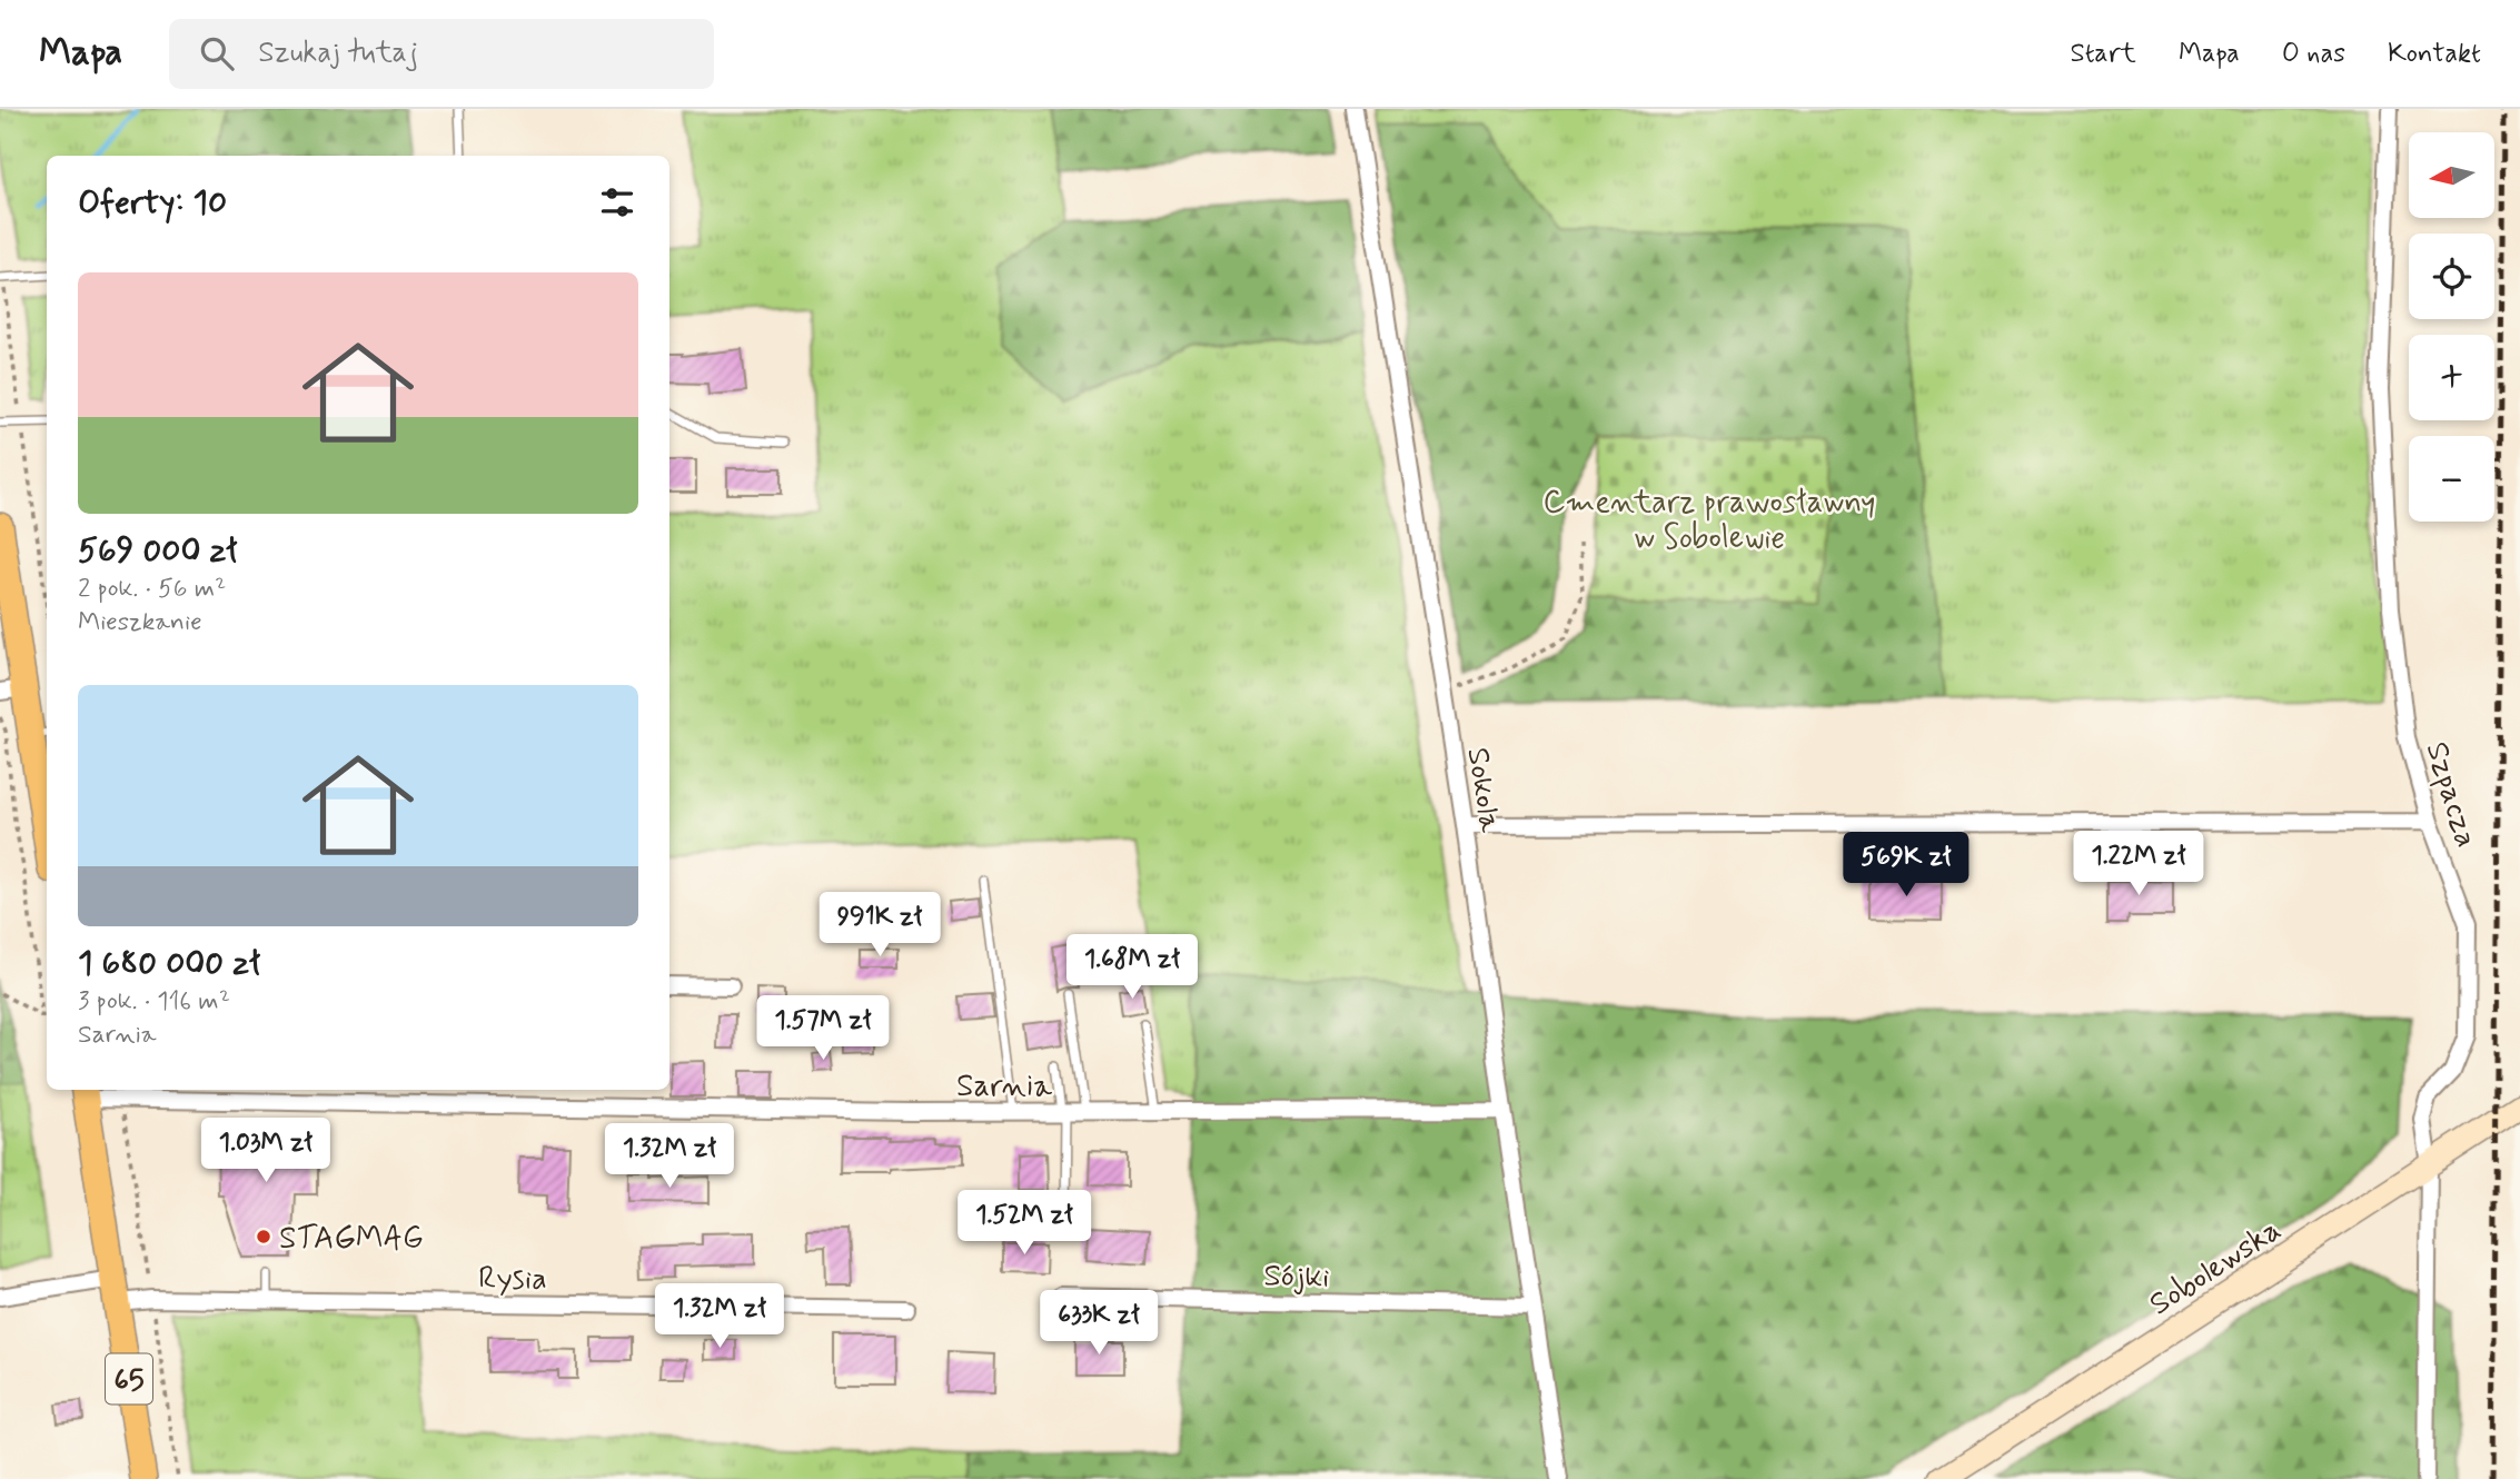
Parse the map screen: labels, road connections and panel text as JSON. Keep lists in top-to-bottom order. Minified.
{"streets":{"main road":["65"],"street":["Sokola","Szpacza","Sarnia","Sobolewska","Sójki","Rysia"]},"crossings":[["Sokola","Sarnia"],["Sokola","Sójki"],["Szpacza","Sobolewska"],["Sarnia","65"],["Rysia","65"]],"parks":["Cmentarz prawosławny w Sobolewie"],"places":["STAGMAG"],"north":"left","page":{"header":"Mapa","search":"Szukaj tutaj","nav":["Start","Mapa","O nas","Kontakt"],"map_buttons":["+","−"],"heading":"Oferty: 10","list":[{"name":"569 000 zł","note":"2 pok. · 56 m² · Mieszkanie"},{"name":"1 680 000 zł","note":"3 pok. · 116 m² · Sarnia"}],"price":["1.22M zł","569K zł","991K zł","1.68M zł","1.57M zł","1.03M zł","1.32M zł","1.52M zł","1.32M zł","633K zł"]}}
